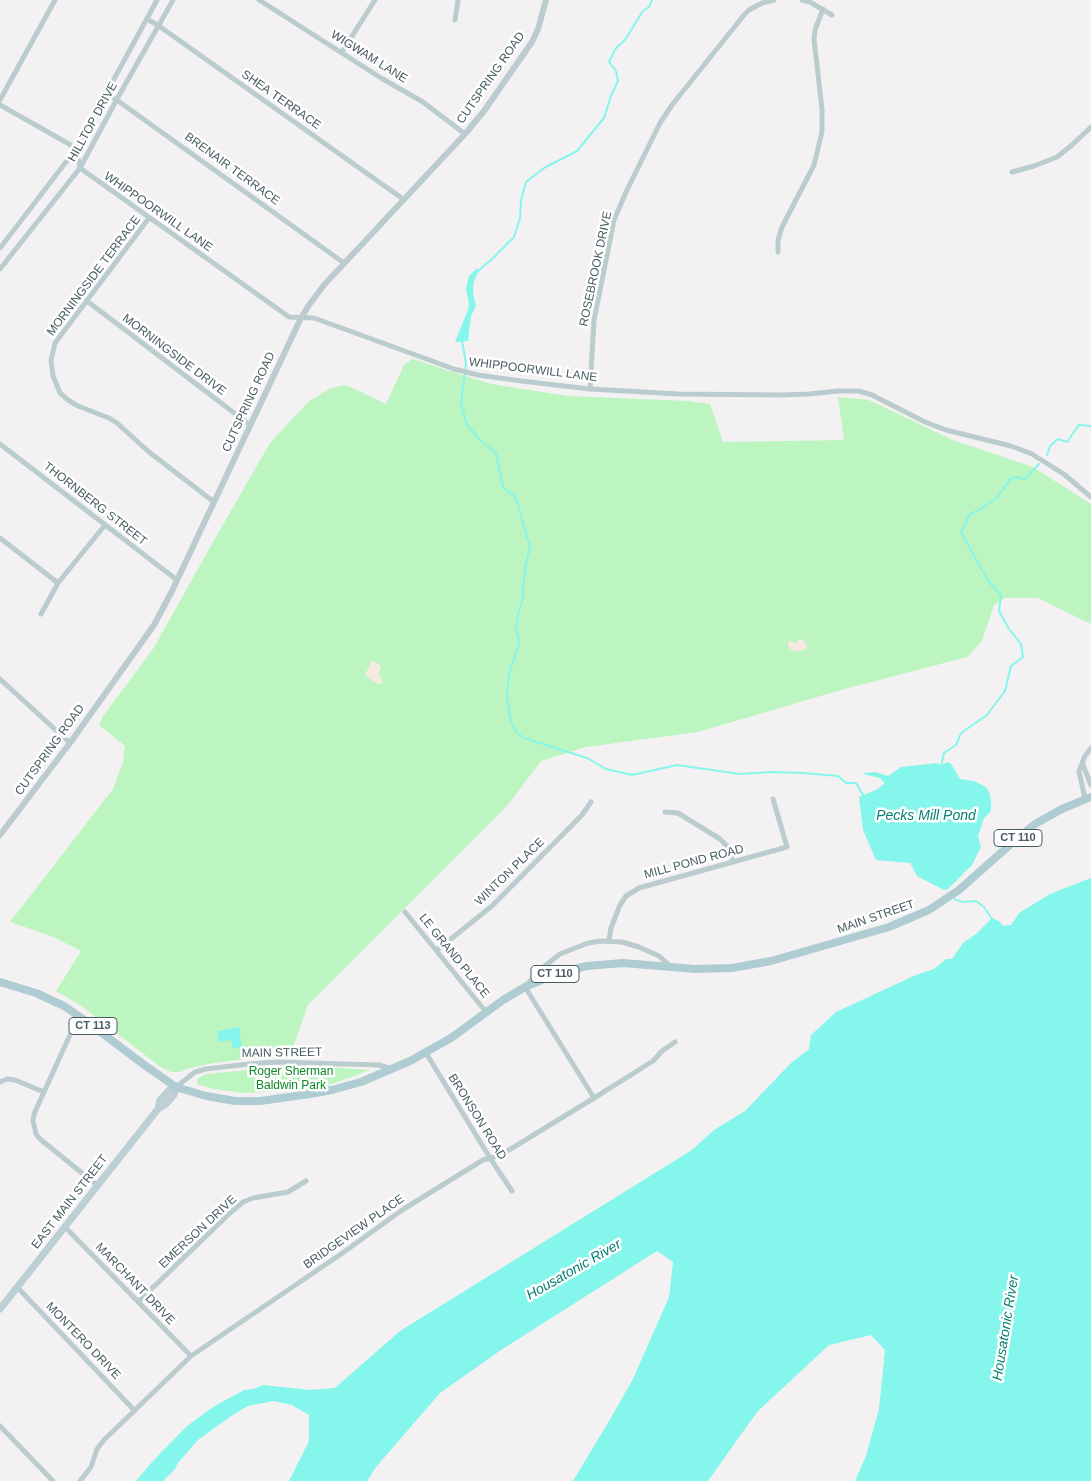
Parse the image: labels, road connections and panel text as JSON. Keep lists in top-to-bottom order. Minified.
{"streets":{"main road":["CT 110","MAIN STREET","CT 113","EAST MAIN STREET"],"street":["WIGWAM LANE","CUTSPRING ROAD","SHEA TERRACE","HILLTOP DRIVE","BRENAIR TERRACE","WHIPPOORWILL LANE","ROSEBROOK DRIVE","MORNINGSIDE TERRACE","MORNINGSIDE DRIVE","THORNBERG STREET","MILL POND ROAD","WINTON PLACE","LE GRAND PLACE","BRONSON ROAD","EMERSON DRIVE","BRIDGEVIEW PLACE","MARCHANT DRIVE","MONTERO DRIVE"]},"crossings":[["WIGWAM LANE","CUTSPRING ROAD"],["CUTSPRING ROAD","SHEA TERRACE"],["CUTSPRING ROAD","BRENAIR TERRACE"],["CUTSPRING ROAD","WHIPPOORWILL LANE"],["CUTSPRING ROAD","MORNINGSIDE TERRACE"],["CUTSPRING ROAD","MORNINGSIDE DRIVE"],["CUTSPRING ROAD","THORNBERG STREET"],["SHEA TERRACE","HILLTOP DRIVE"],["HILLTOP DRIVE","BRENAIR TERRACE"],["HILLTOP DRIVE","WHIPPOORWILL LANE"],["WHIPPOORWILL LANE","ROSEBROOK DRIVE"],["WHIPPOORWILL LANE","MORNINGSIDE TERRACE"],["MORNINGSIDE TERRACE","MORNINGSIDE DRIVE"],["MILL POND ROAD","MAIN STREET"],["WINTON PLACE","LE GRAND PLACE"],["MAIN STREET","LE GRAND PLACE"],["MAIN STREET","BRONSON ROAD"],["MAIN STREET","EAST MAIN STREET"],["BRONSON ROAD","BRIDGEVIEW PLACE"],["EAST MAIN STREET","MARCHANT DRIVE"],["EAST MAIN STREET","MONTERO DRIVE"],["EMERSON DRIVE","MARCHANT DRIVE"],["BRIDGEVIEW PLACE","MARCHANT DRIVE"],["BRIDGEVIEW PLACE","MONTERO DRIVE"]],"water":["Pecks Mill Pond","Housatonic River"],"parks":["Roger Sherman Baldwin Park"]}
